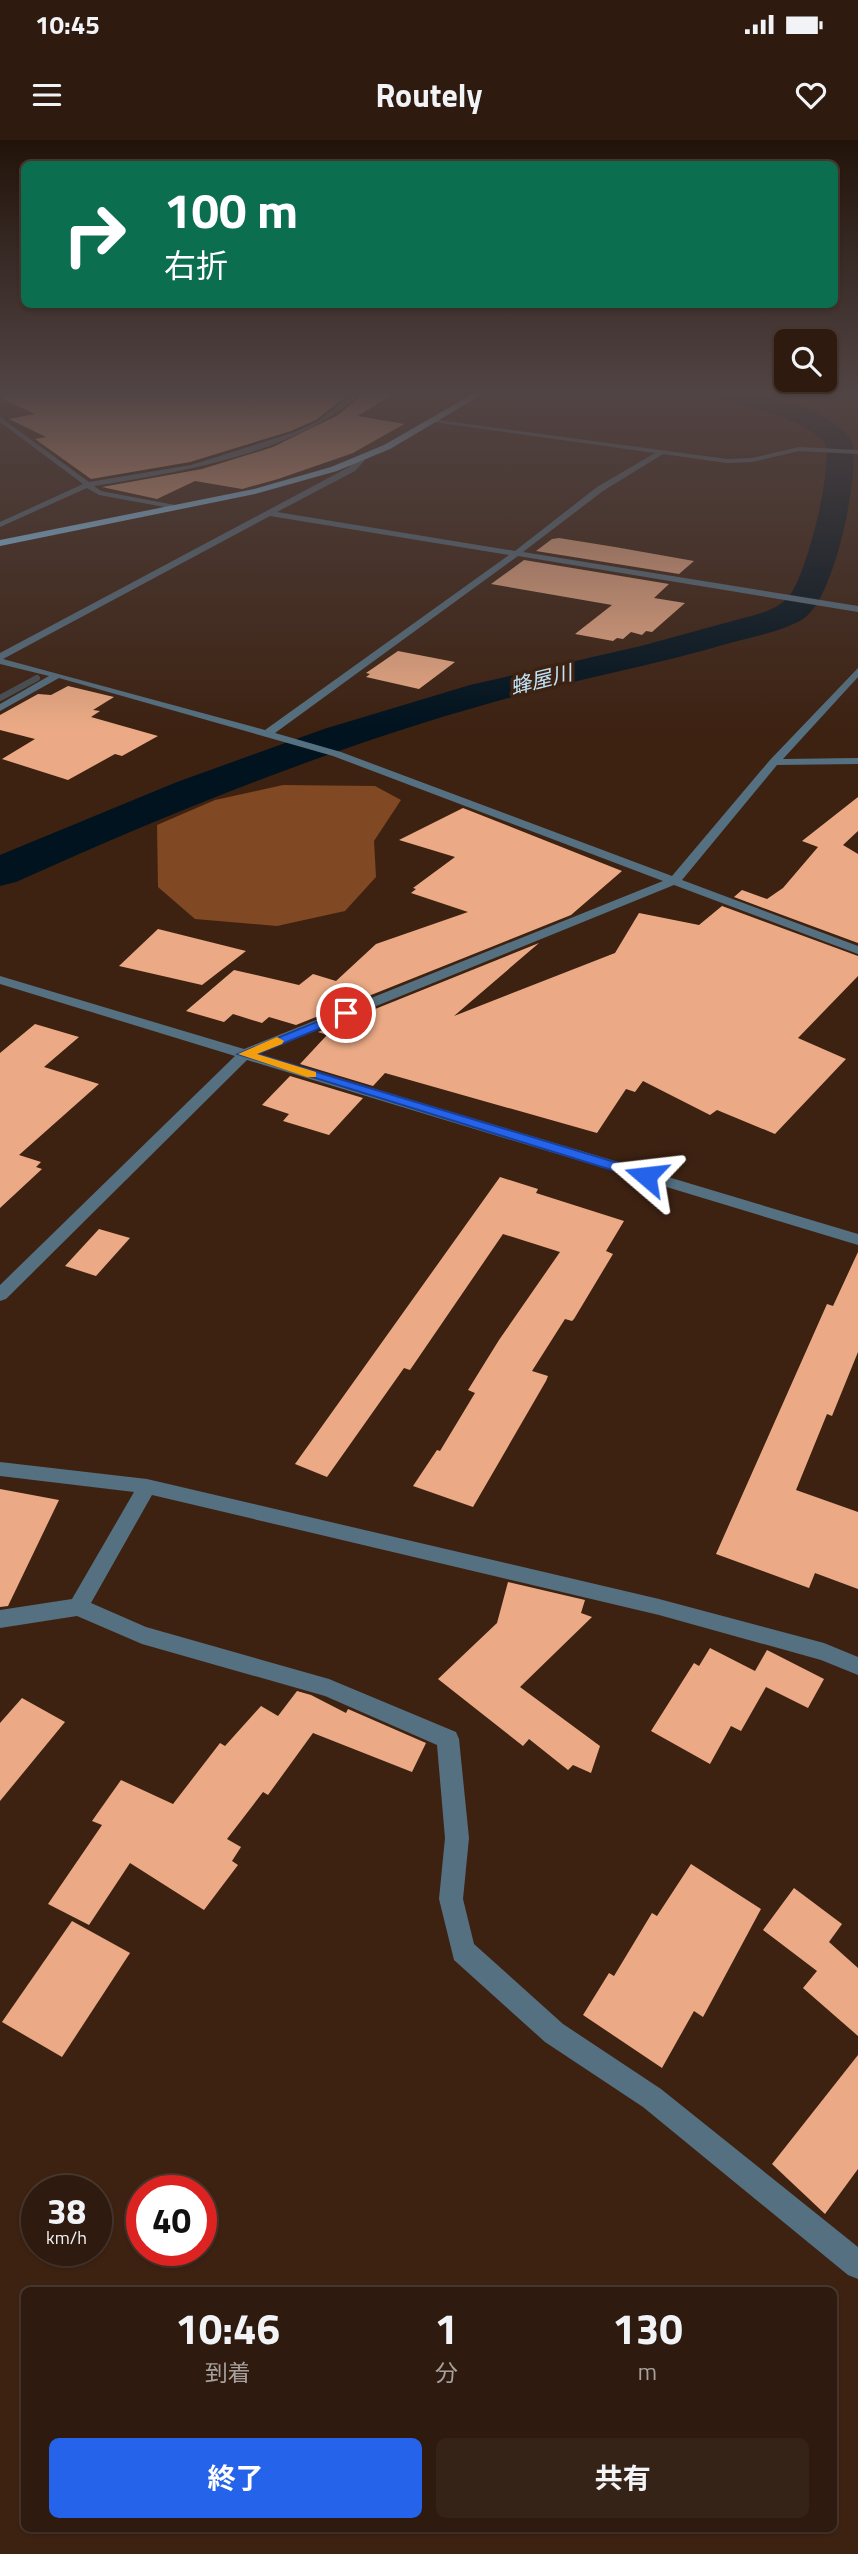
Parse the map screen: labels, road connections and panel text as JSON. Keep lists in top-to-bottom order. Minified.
{"water":["蜂屋川"],"page":{"status":"10:45","header":"Routely","turn":["100 m","右折"],"speed":"38 km/h","limit":"40","eta":["10:46","到着","1","分","130","m"],"buttons":["終了","共有"]}}
